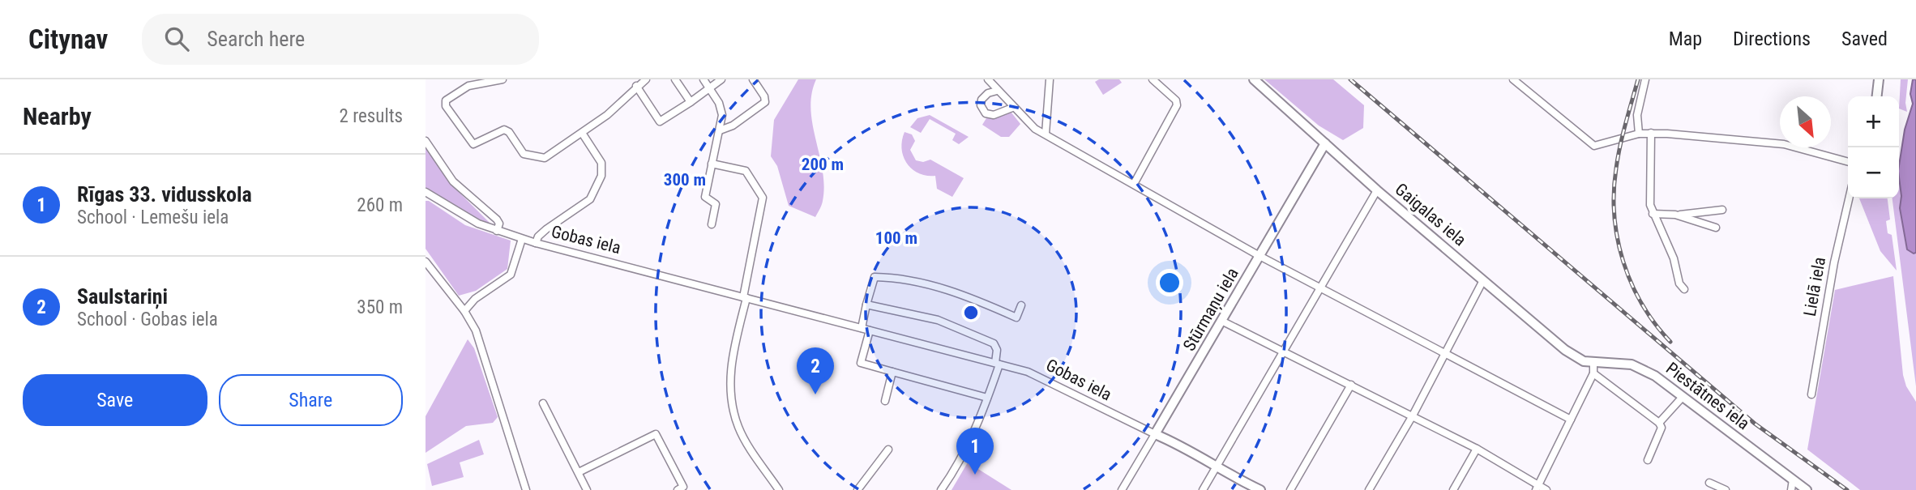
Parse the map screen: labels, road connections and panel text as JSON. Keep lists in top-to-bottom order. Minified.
{"streets":{"street":["Gaigalas iela","Gobas iela","Lielā iela","Stūrmaņu iela","Piestātnes iela"]},"crossings":[["Gaigalas iela","Stūrmaņu iela"],["Gaigalas iela","Piestātnes iela"],["Gobas iela","Stūrmaņu iela"]],"north":"bottom right","page":{"header":"Citynav","search":"Search here","nav":["Map","Directions","Saved"],"heading":["Nearby","2 results"],"map_buttons":["+","−"],"list":[{"mark":"1","name":"Rīgas 33. vidusskola","note":"School · Lemešu iela","value":"260 m"},{"mark":"2","name":"Saulstariņi","note":"School · Gobas iela","value":"350 m"}],"pins":["2","1"],"buttons":["Save","Share"]},"rings":["200 m","300 m","100 m"]}
